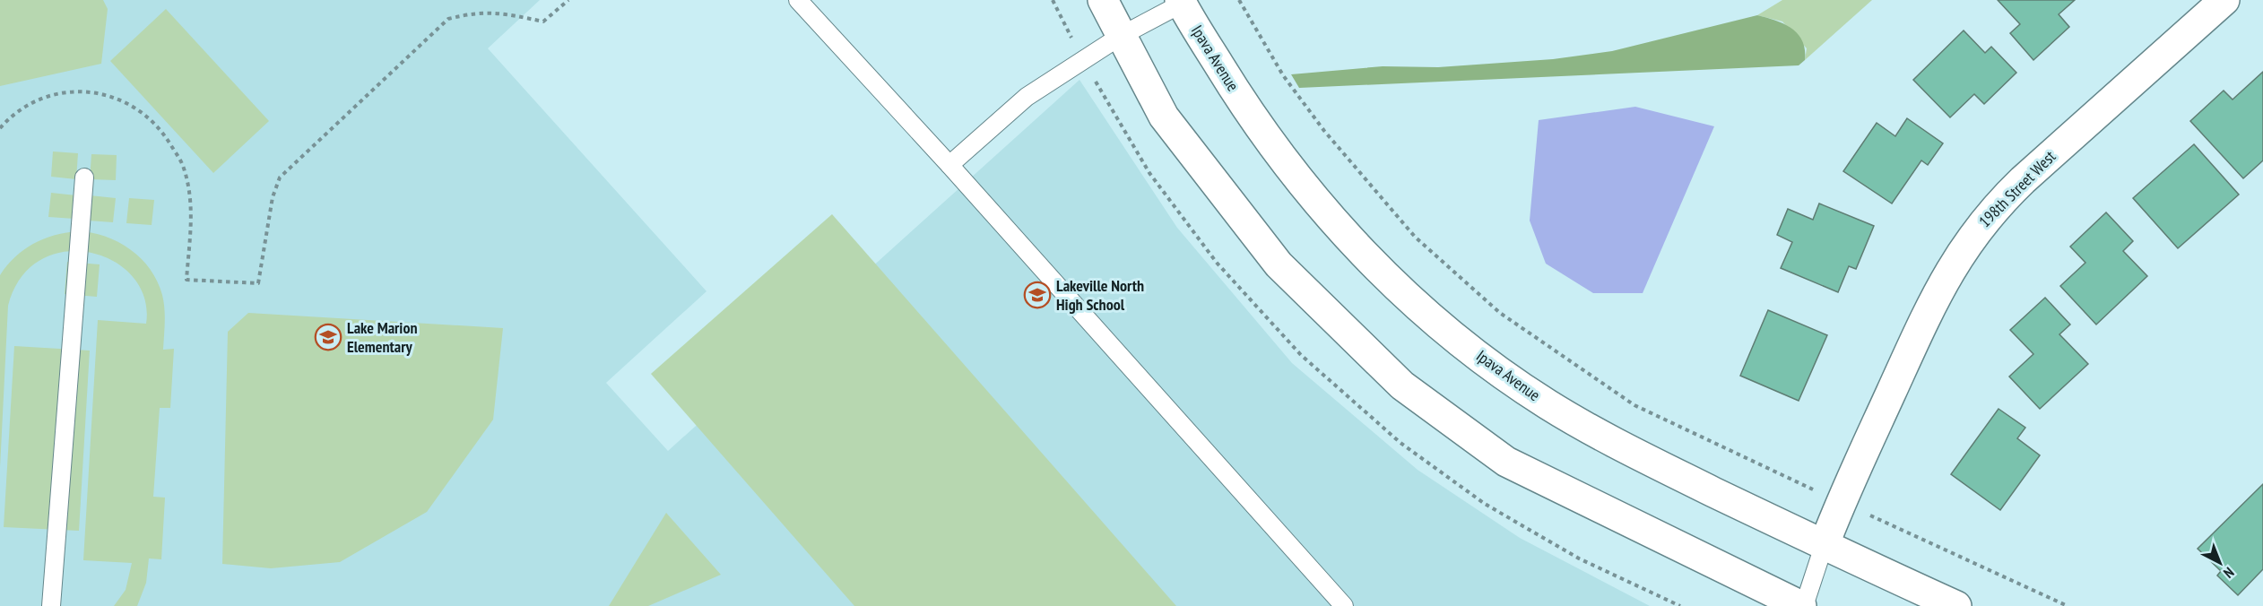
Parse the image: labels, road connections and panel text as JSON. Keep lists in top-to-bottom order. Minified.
{"streets":{"street":["Ipava Avenue","198th Street West"]},"crossings":[["Ipava Avenue","198th Street West"]],"places":{"school or university":["Lakeville North High School","Lake Marion Elementary"]},"north":"bottom right"}
